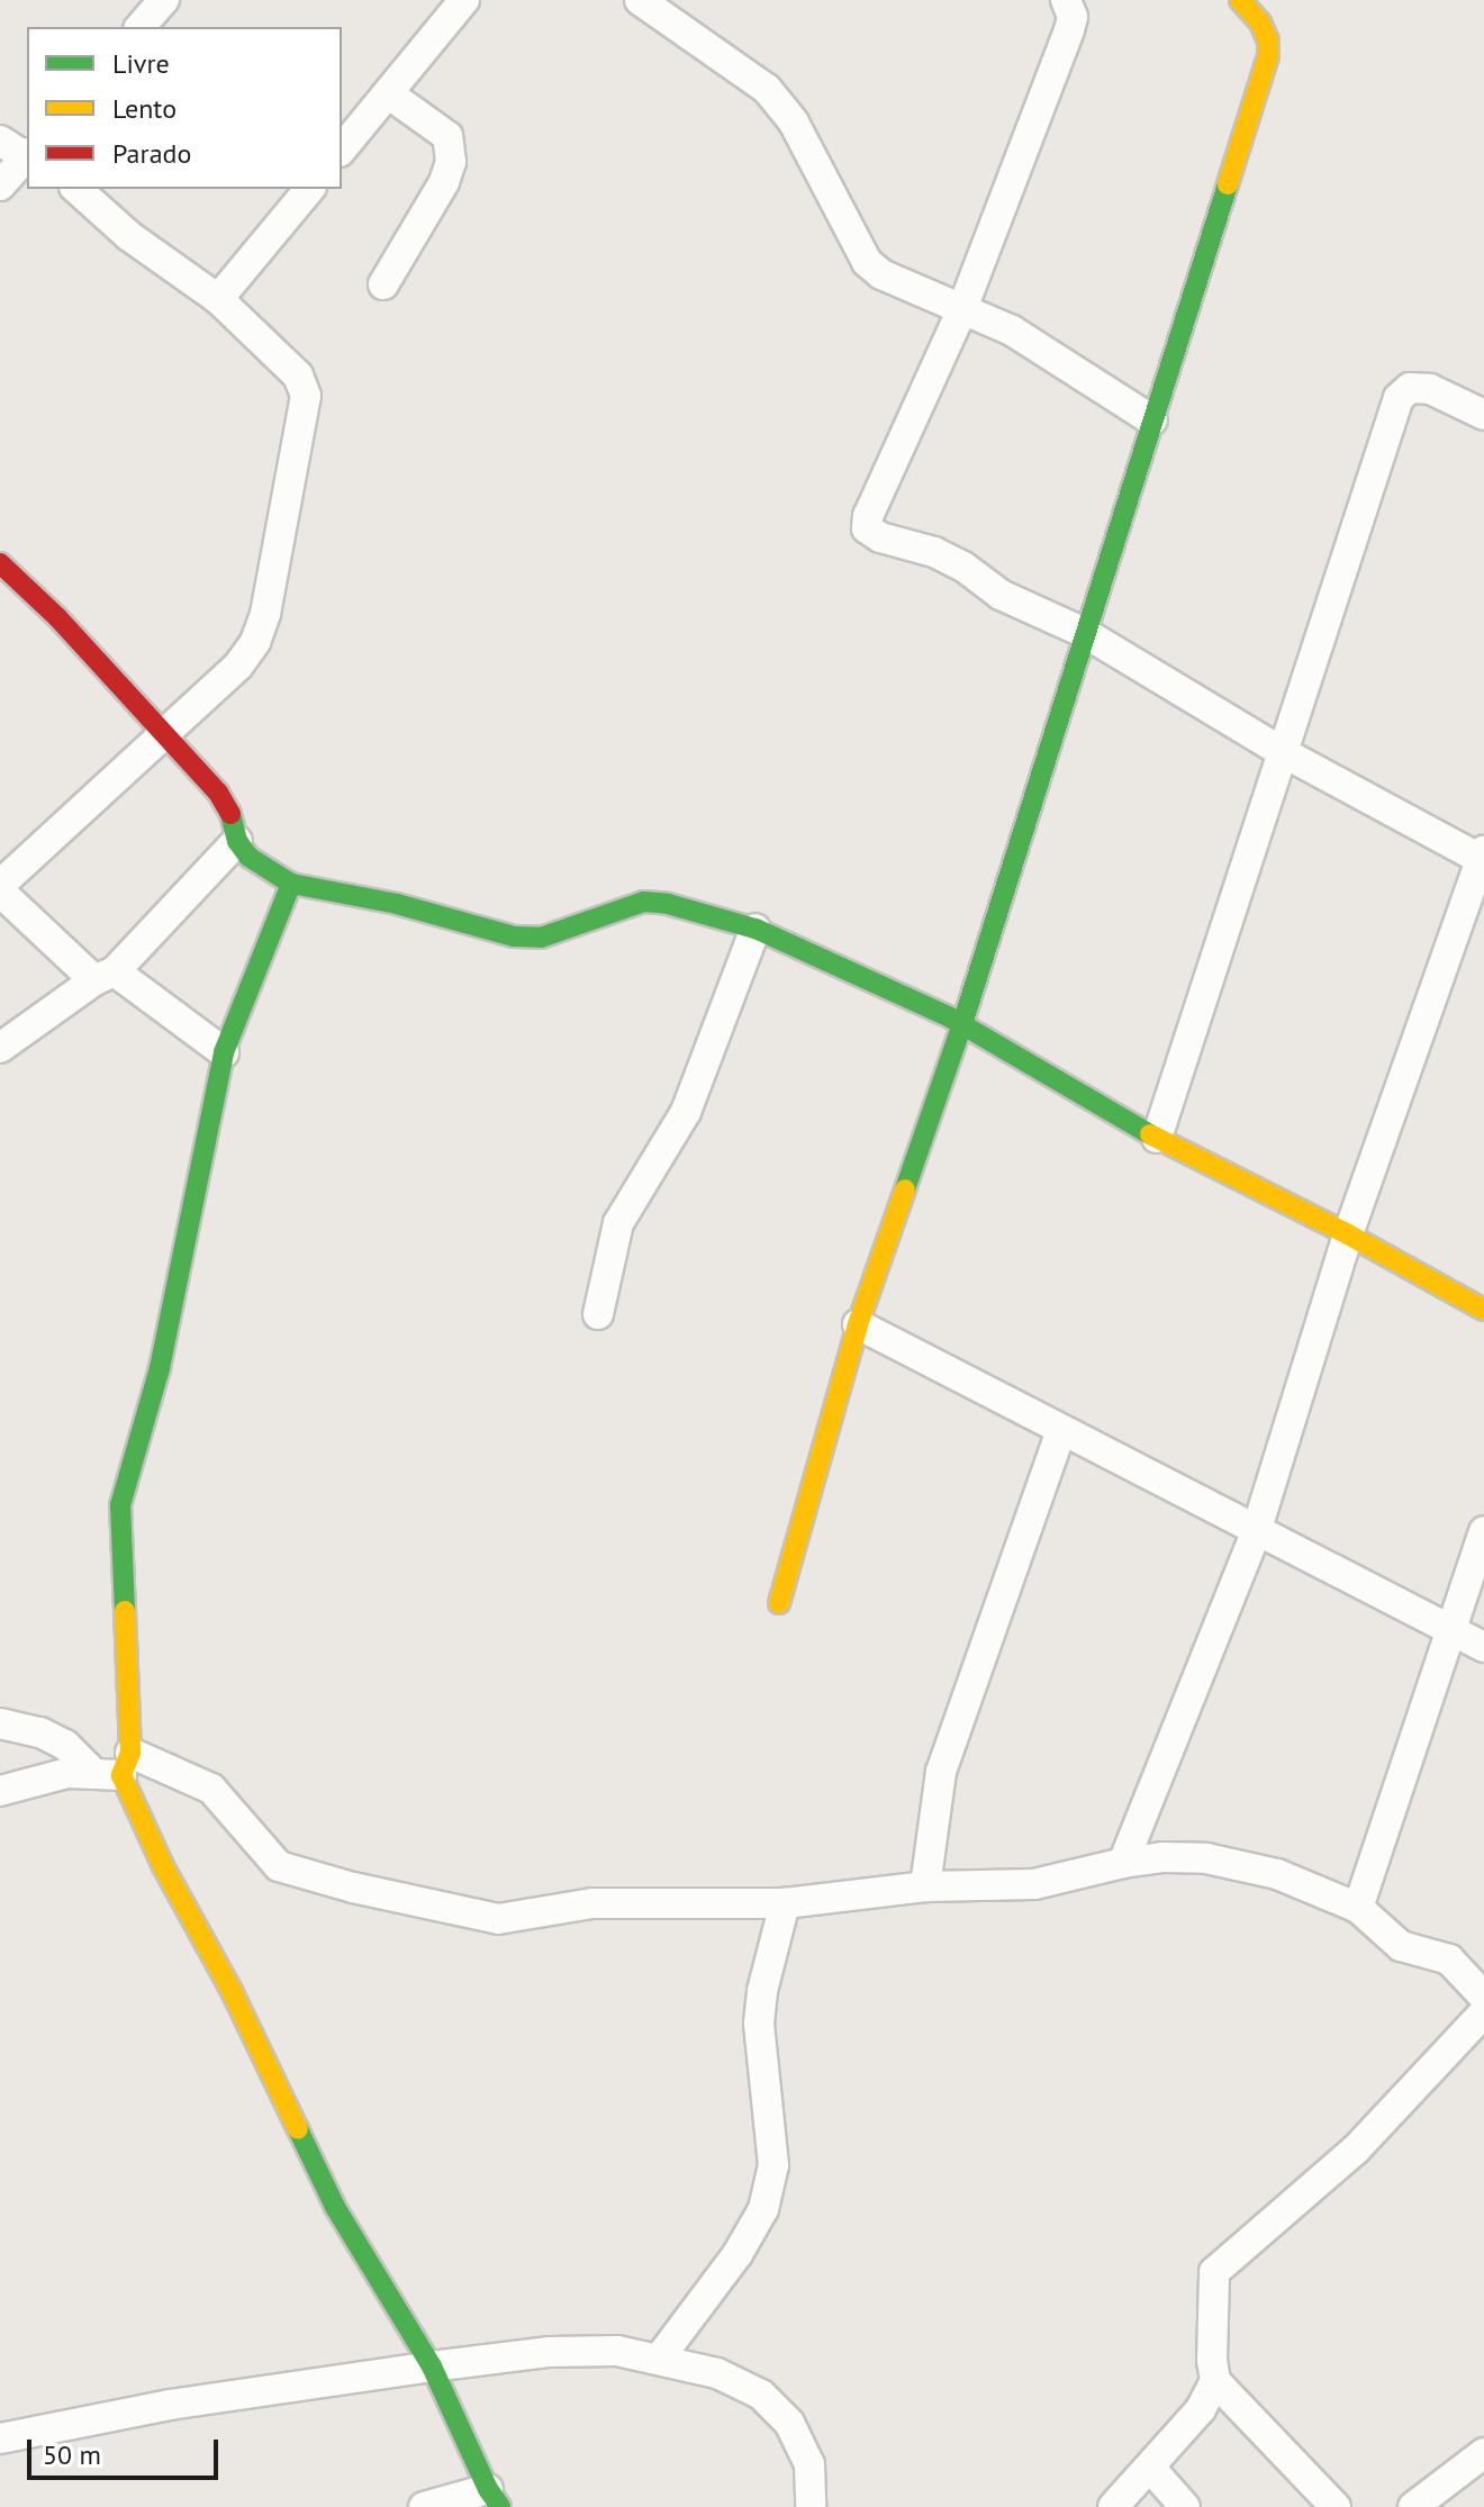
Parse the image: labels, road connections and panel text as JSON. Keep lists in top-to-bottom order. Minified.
{"legend":["Livre","Lento","Parado"],"scale_bar":"50 m"}
